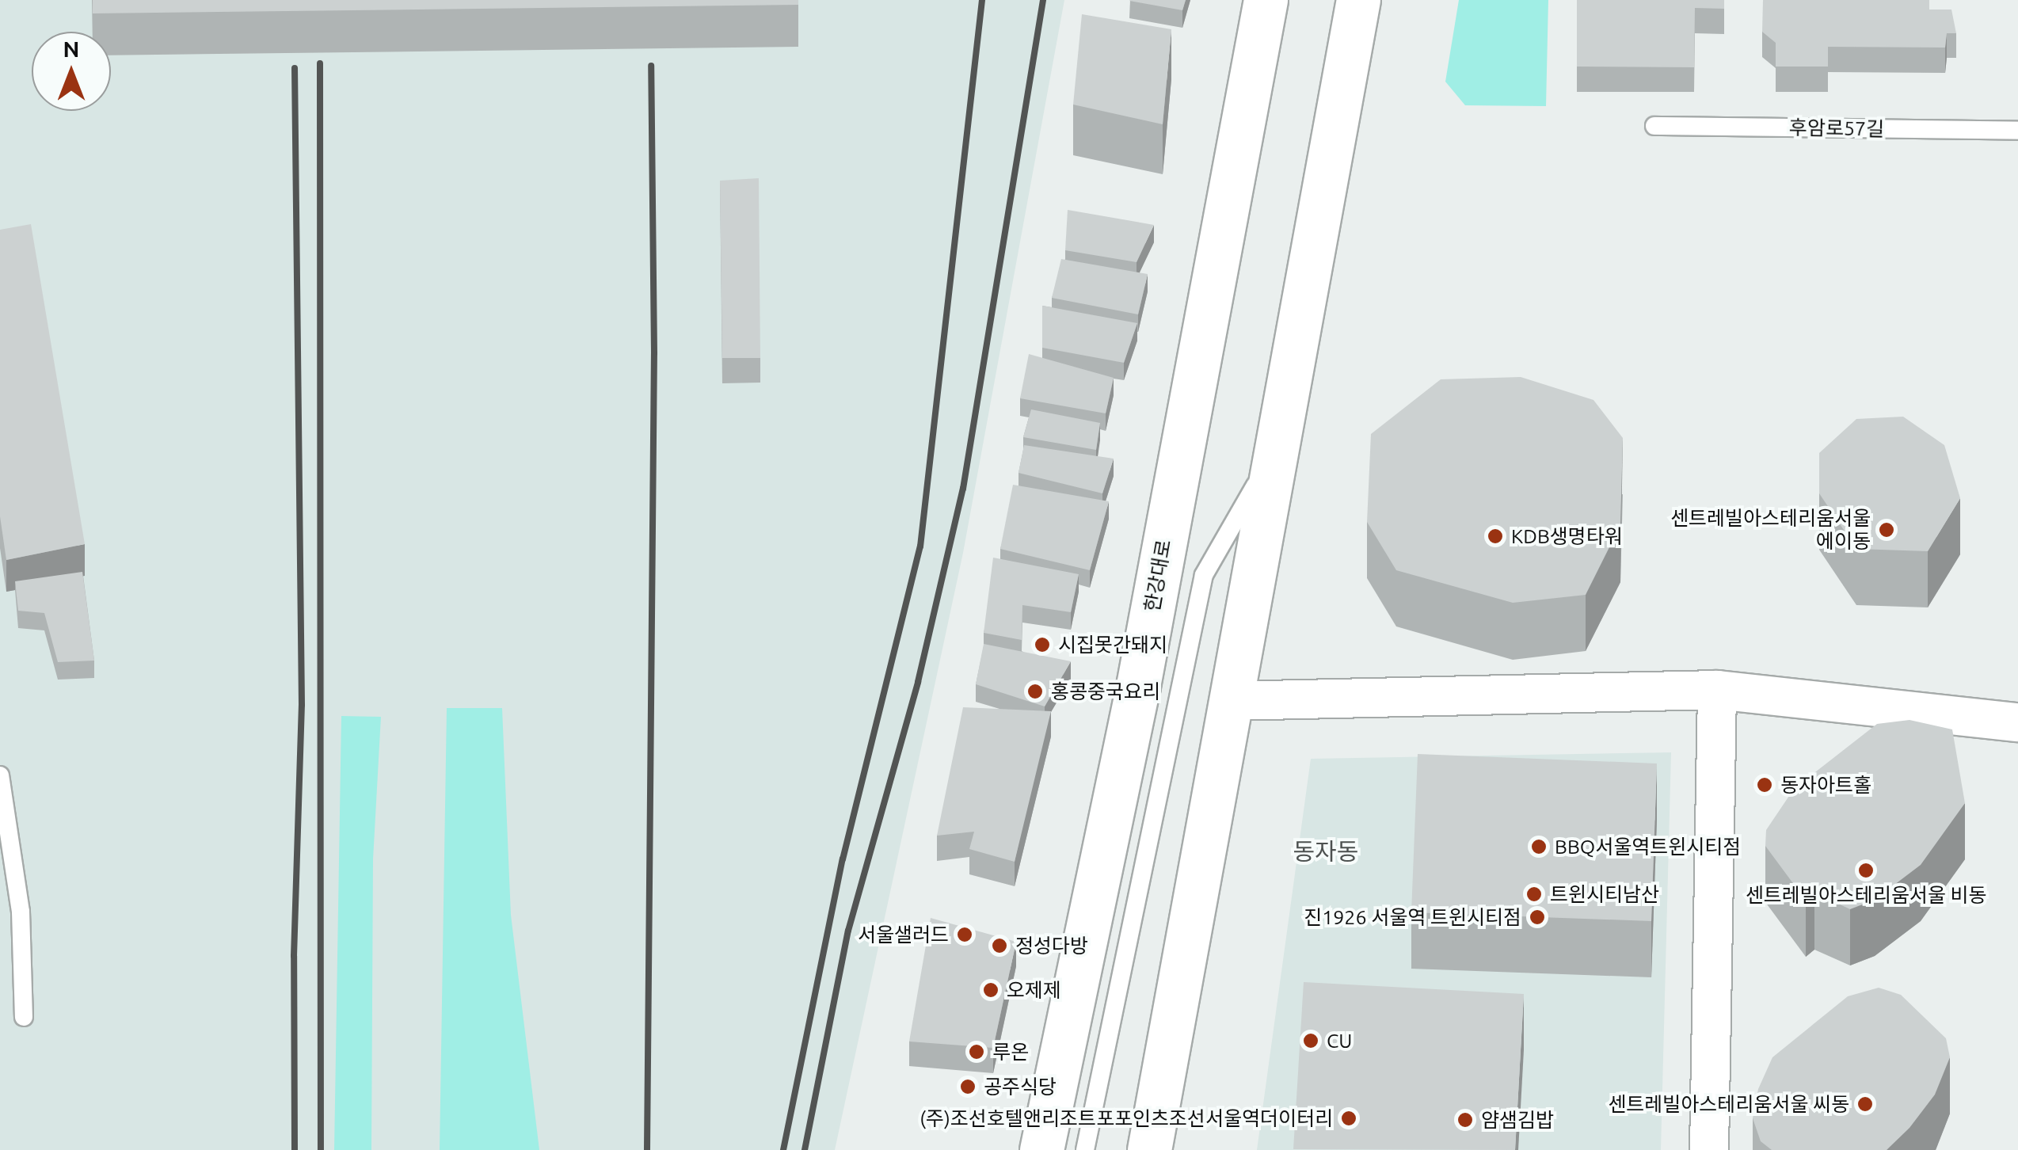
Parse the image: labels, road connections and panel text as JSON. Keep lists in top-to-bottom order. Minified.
{"streets":{"main road":["한강대로"],"lane":["후암로57길"]},"districts":["동자동"],"places":["센트레빌아스테리움서울 에이동","KDB생명타워","시집못간돼지","홍콩중국요리","동자아트홀","BBQ서울역트윈시티점","센트레빌아스테리움서울 비동","트윈시티남산","진1926 서울역 트윈시티점","서울샐러드","정성다방","오제제","CU","루온","공주식당","센트레빌아스테리움서울 씨동","(주)조선호텔앤리조트포포인츠조선서울역더이터리","얌샘김밥"],"north":"top"}
